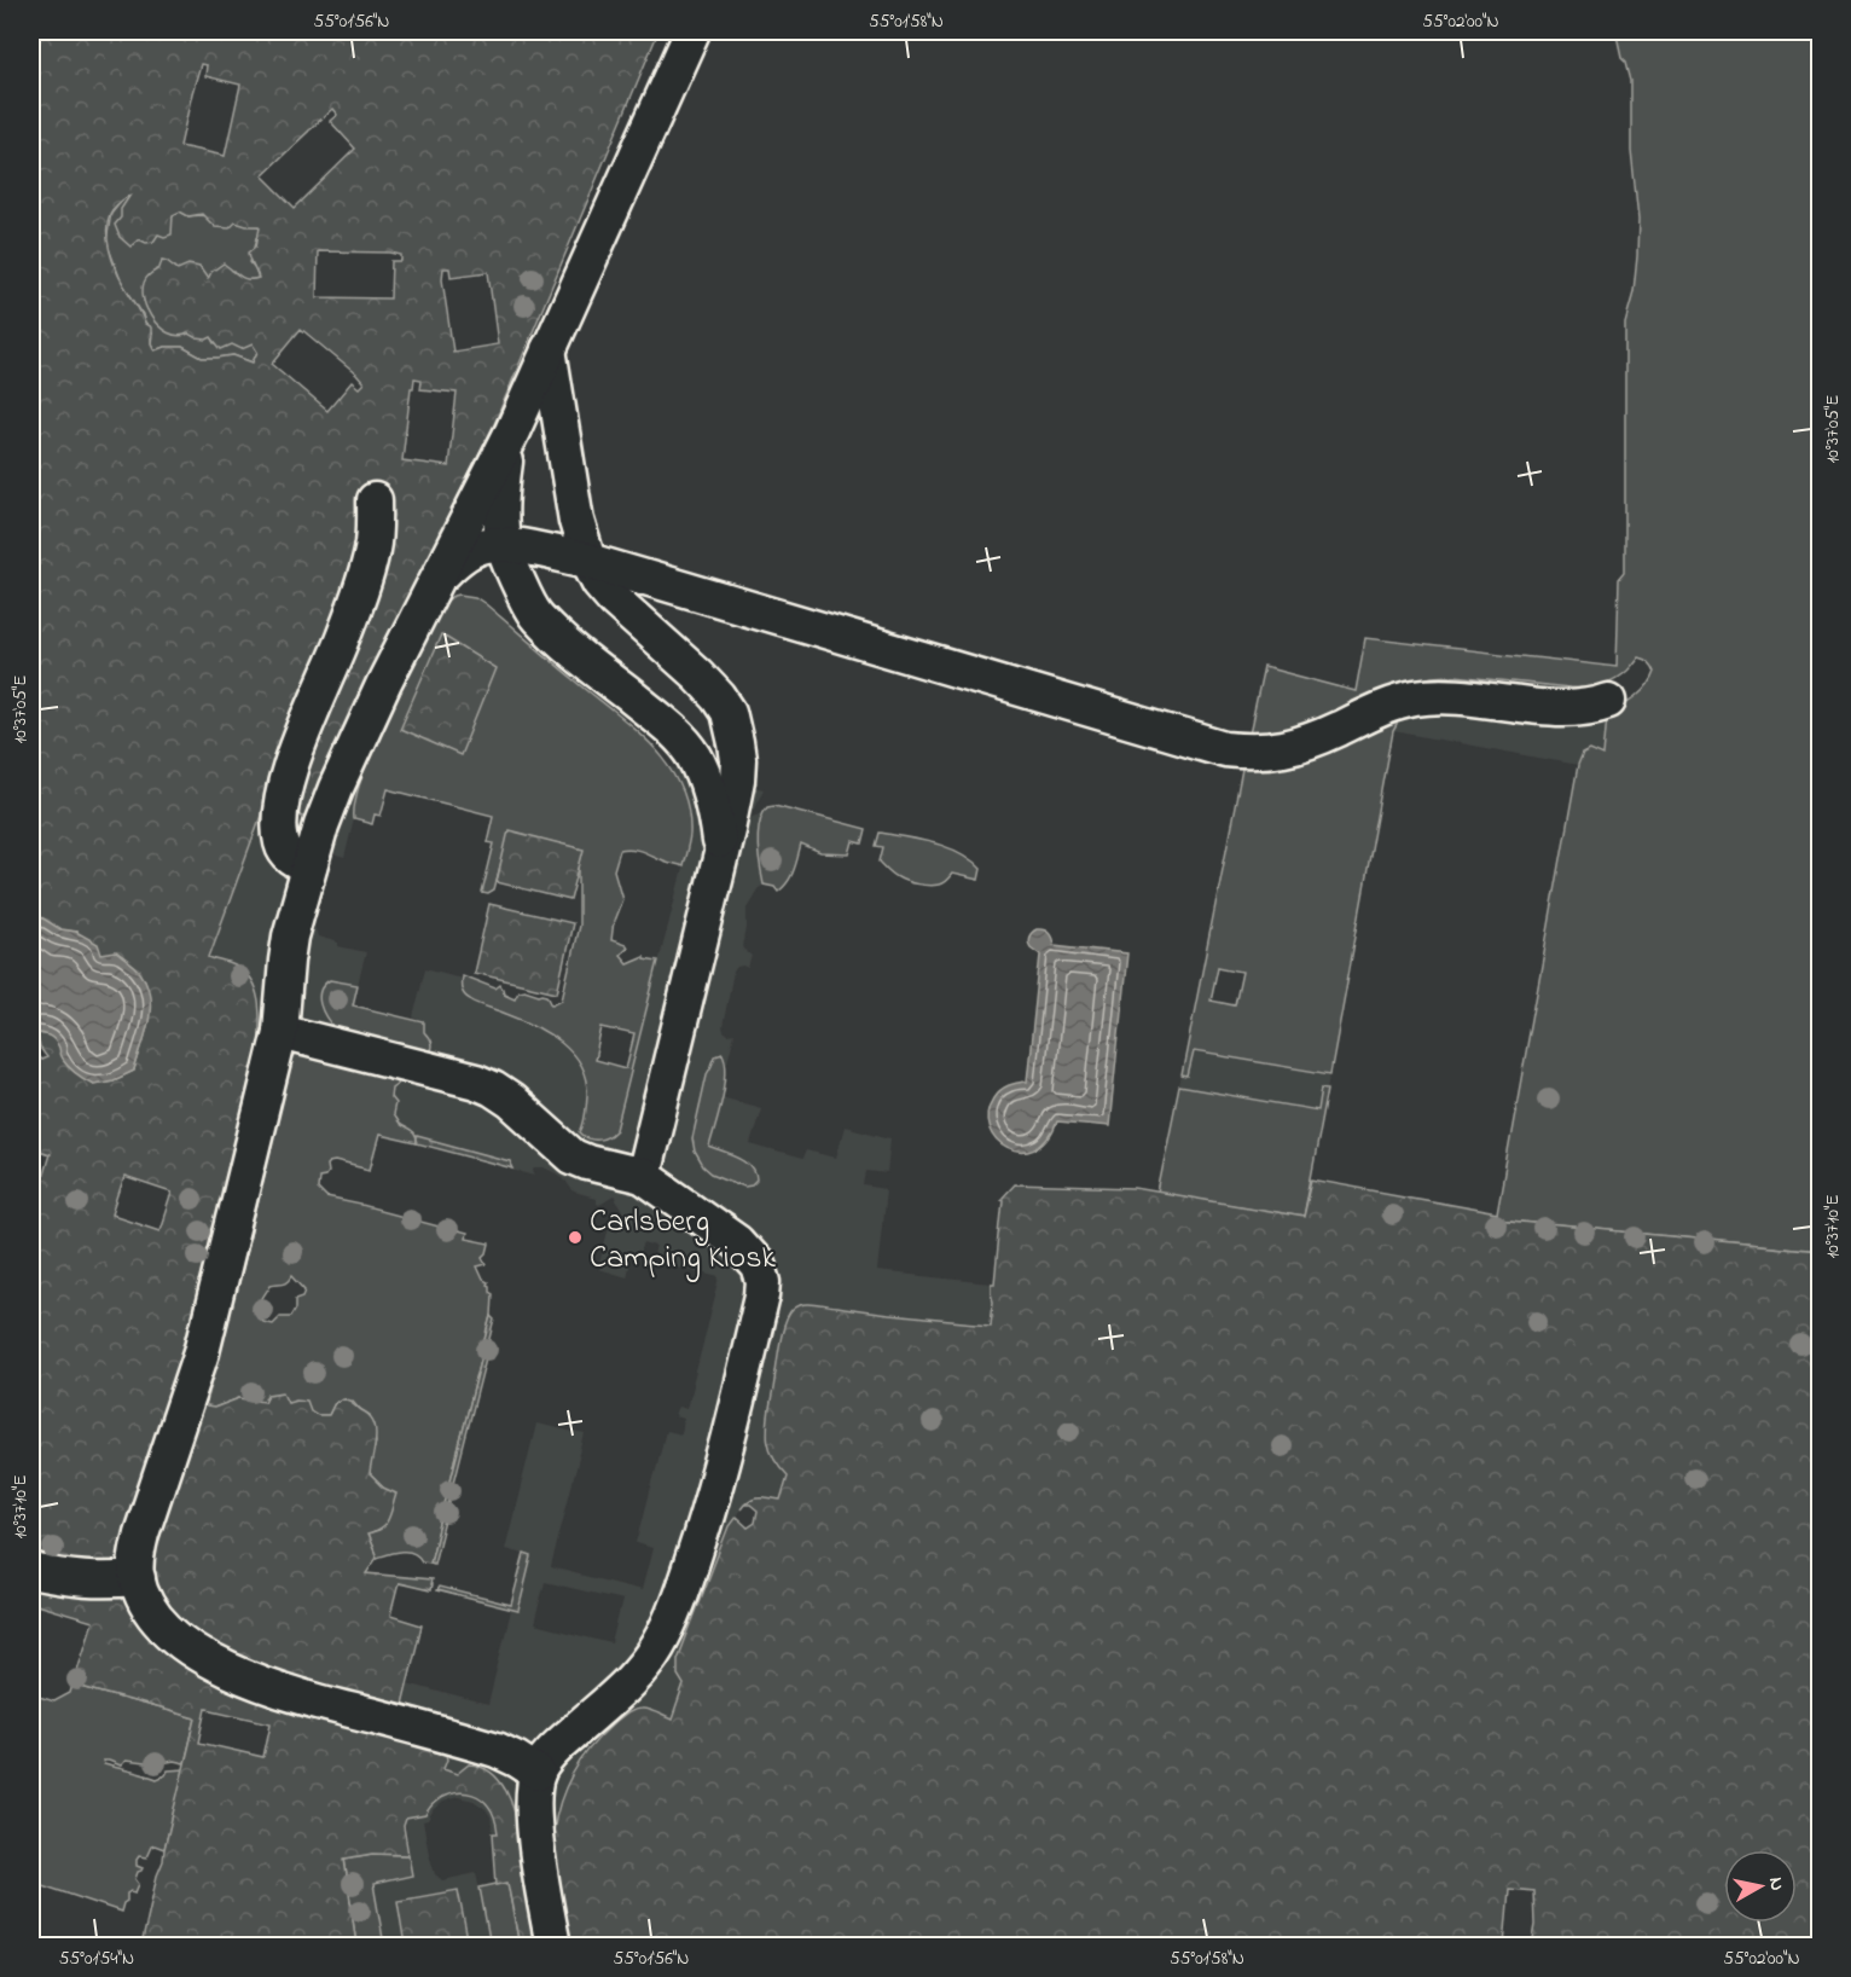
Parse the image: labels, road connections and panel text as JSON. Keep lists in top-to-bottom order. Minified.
{"places":["Carlsberg Camping Kiosk"],"north":"right","coordinates":["55°01'56\"N","55°01'58\"N","55°02'00\"N","10°37'05\"E","10°37'10\"E","55°01'54\"N"]}
